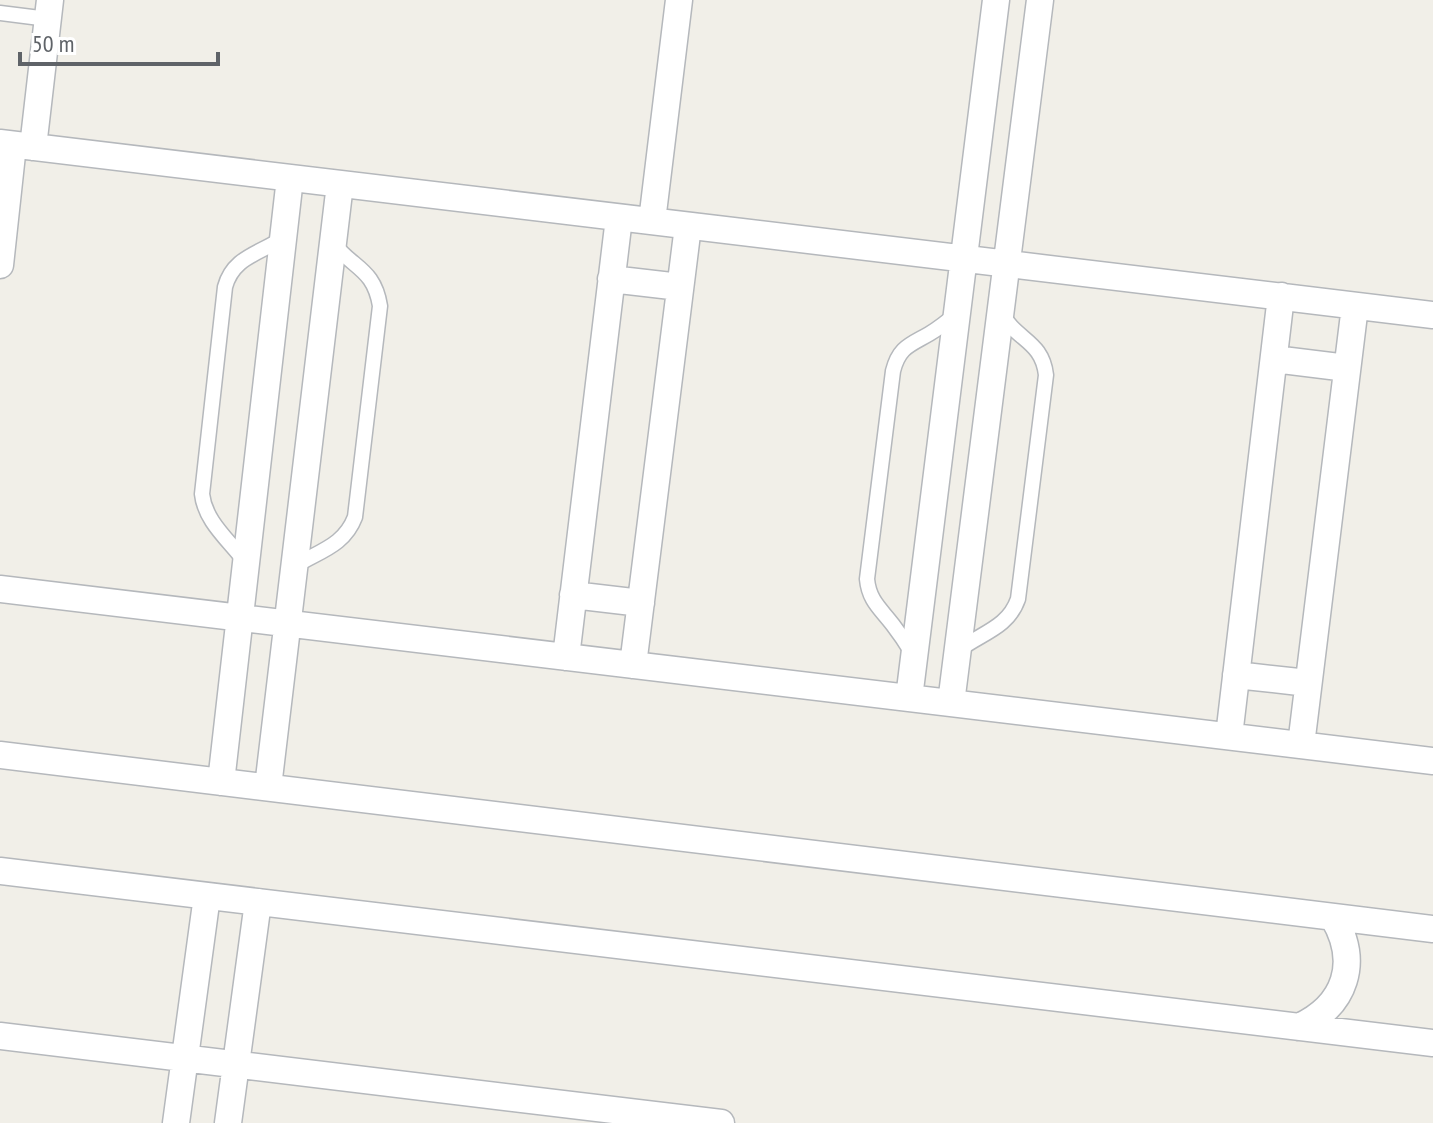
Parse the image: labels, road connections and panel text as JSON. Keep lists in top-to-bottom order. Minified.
{"scale_bar":"50 m"}
